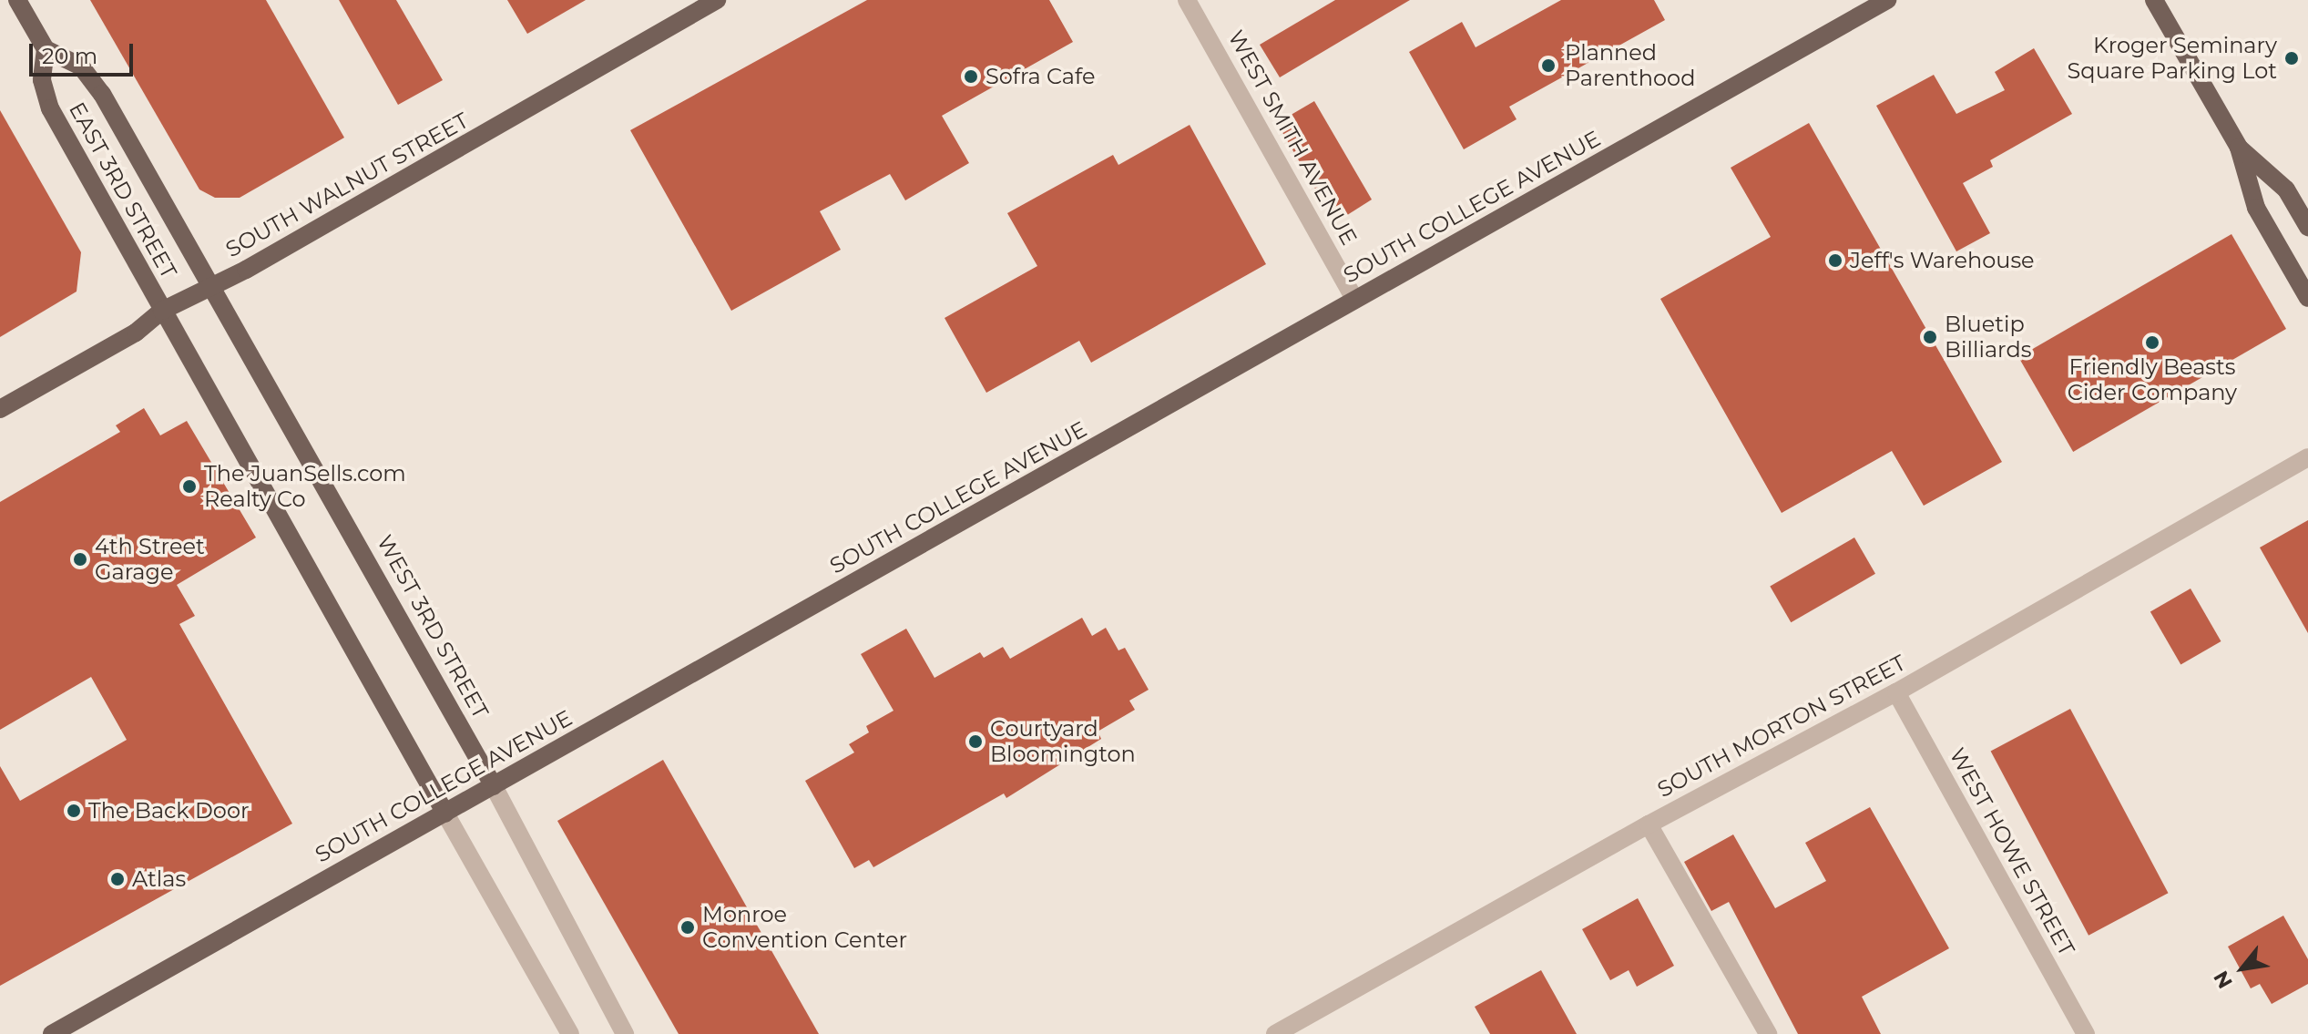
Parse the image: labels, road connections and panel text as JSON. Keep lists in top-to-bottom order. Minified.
{"streets":{"main road":["SOUTH WALNUT STREET","EAST 3RD STREET","SOUTH COLLEGE AVENUE","WEST 3RD STREET"],"street":["WEST SMITH AVENUE","SOUTH MORTON STREET","WEST HOWE STREET"]},"crossings":[["WEST SMITH AVENUE","SOUTH COLLEGE AVENUE"],["SOUTH WALNUT STREET","EAST 3RD STREET"],["SOUTH WALNUT STREET","WEST 3RD STREET"],["EAST 3RD STREET","WEST 3RD STREET"],["SOUTH COLLEGE AVENUE","WEST 3RD STREET"],["SOUTH MORTON STREET","WEST HOWE STREET"]],"places":["Kroger Seminary Square Parking Lot","Planned Parenthood","Sofra Cafe","Jeff's Warehouse","Bluetip Billiards","Friendly Beasts Cider Company","The JuanSells.com Realty Co","4th Street Garage","Courtyard Bloomington","The Back Door","Atlas","Monroe Convention Center"],"scale_bar":"20 m","north":"bottom left"}
